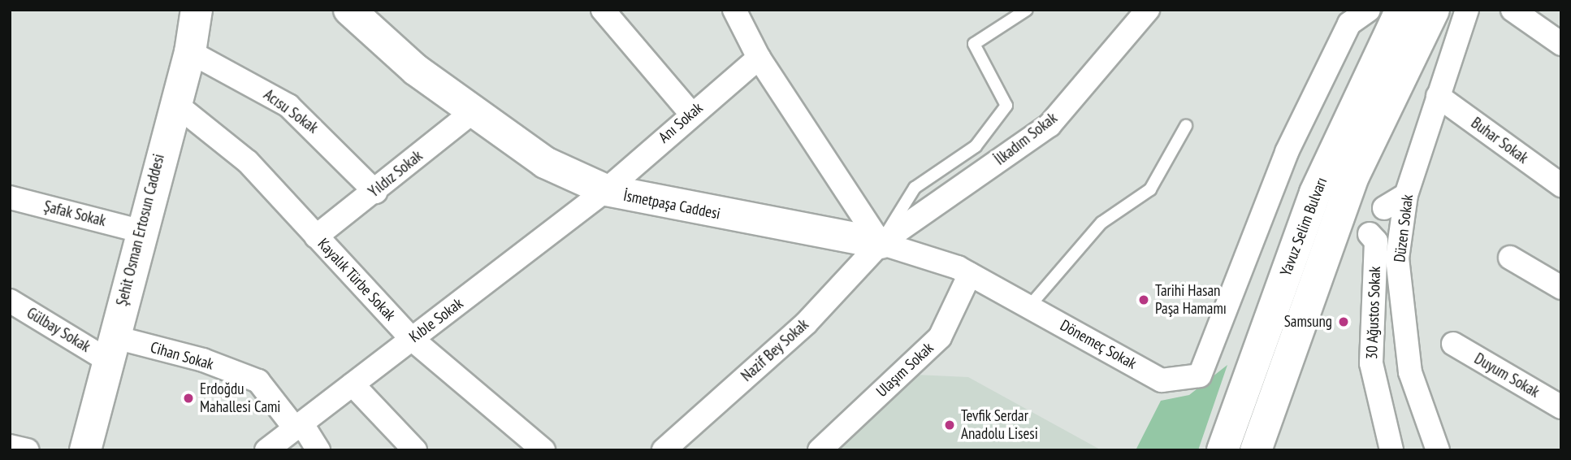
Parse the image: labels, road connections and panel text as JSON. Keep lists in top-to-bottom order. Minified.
{"streets":{"street":["Acısu Sokak","Anı Sokak","İlkadım Sokak","Buhar Sokak","Yıldız Sokak","İsmetpaşa Caddesi","Şafak Sokak","Yavuz Selim Bulvarı","Düzen Sokak","Şehit Osman Ertosun Caddesi","Kayalık Türbe Sokak","30 Ağustos Sokak","Kıble Sokak","Gülbay Sokak","Dönemeç Sokak","Nazif Bey Sokak","Cihan Sokak","Ulaşım Sokak","Duyum Sokak"]},"crossings":[["Acısu Sokak","Yıldız Sokak"],["Acısu Sokak","Şehit Osman Ertosun Caddesi"],["Anı Sokak","İsmetpaşa Caddesi"],["Anı Sokak","Kıble Sokak"],["İlkadım Sokak","İsmetpaşa Caddesi"],["İlkadım Sokak","Dönemeç Sokak"],["İlkadım Sokak","Nazif Bey Sokak"],["Buhar Sokak","Düzen Sokak"],["Yıldız Sokak","İsmetpaşa Caddesi"],["Yıldız Sokak","Kayalık Türbe Sokak"],["İsmetpaşa Caddesi","Kıble Sokak"],["İsmetpaşa Caddesi","Dönemeç Sokak"],["İsmetpaşa Caddesi","Nazif Bey Sokak"],["Şafak Sokak","Şehit Osman Ertosun Caddesi"],["Şehit Osman Ertosun Caddesi","Kayalık Türbe Sokak"],["Şehit Osman Ertosun Caddesi","Gülbay Sokak"],["Şehit Osman Ertosun Caddesi","Cihan Sokak"],["Kayalık Türbe Sokak","Kıble Sokak"],["Kıble Sokak","Cihan Sokak"],["Gülbay Sokak","Cihan Sokak"],["Dönemeç Sokak","Nazif Bey Sokak"],["Dönemeç Sokak","Ulaşım Sokak"]],"places":["Tarihi Hasan Paşa Hamamı","Samsung","Erdoğdu Mahallesi Cami","Tevfik Serdar Anadolu Lisesi"]}
